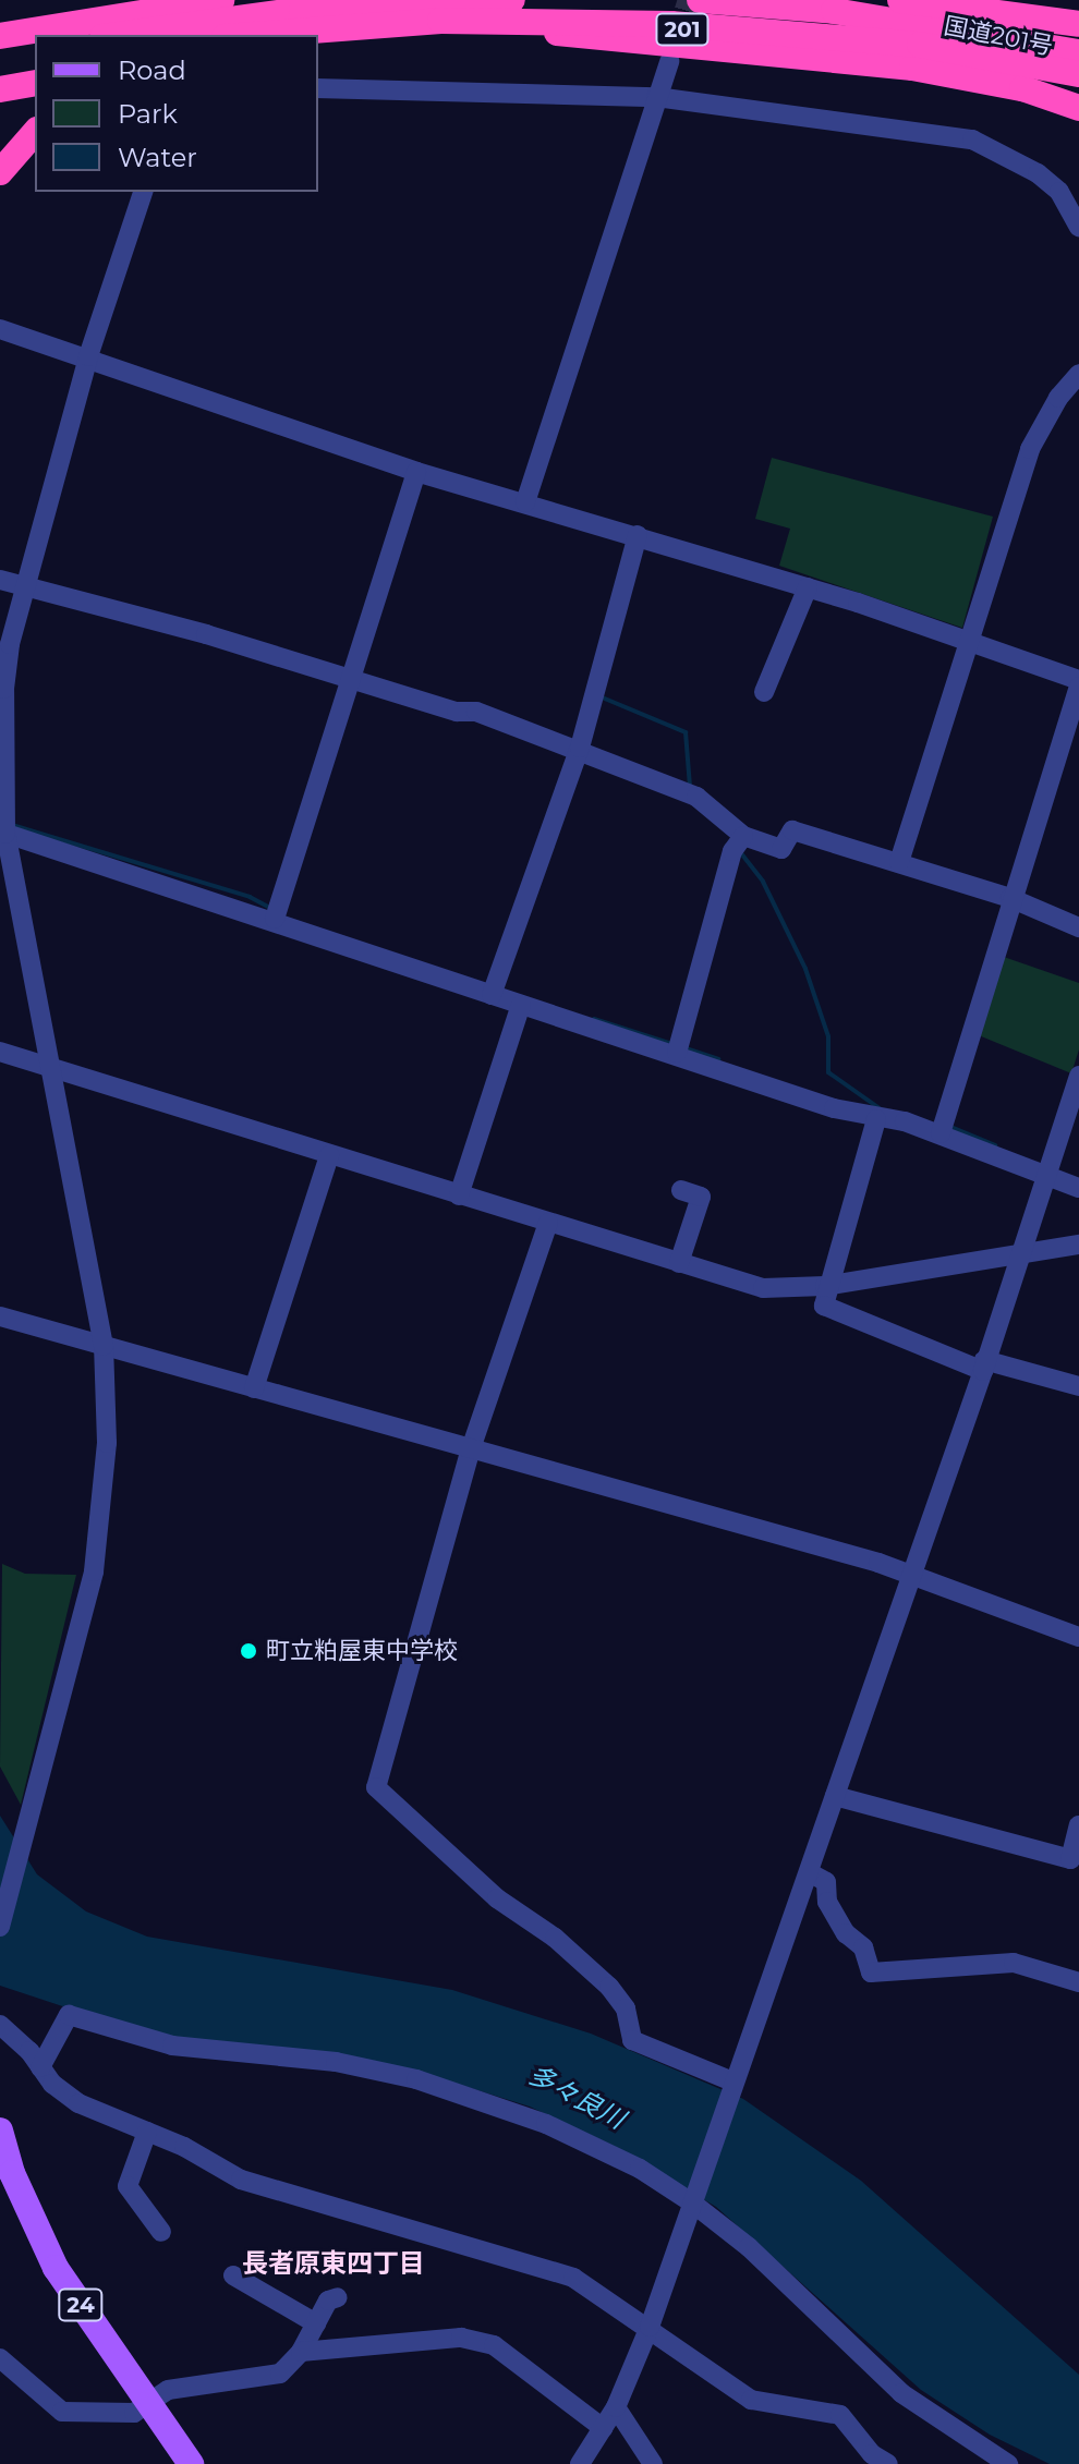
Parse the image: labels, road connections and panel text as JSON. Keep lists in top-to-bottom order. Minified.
{"streets":{"highway":["201","国道201号"],"main road":["24"]},"districts":["長者原東四丁目"],"water":["多々良川"],"places":["町立粕屋東中学校"],"legend":["Road","Park","Water"]}
